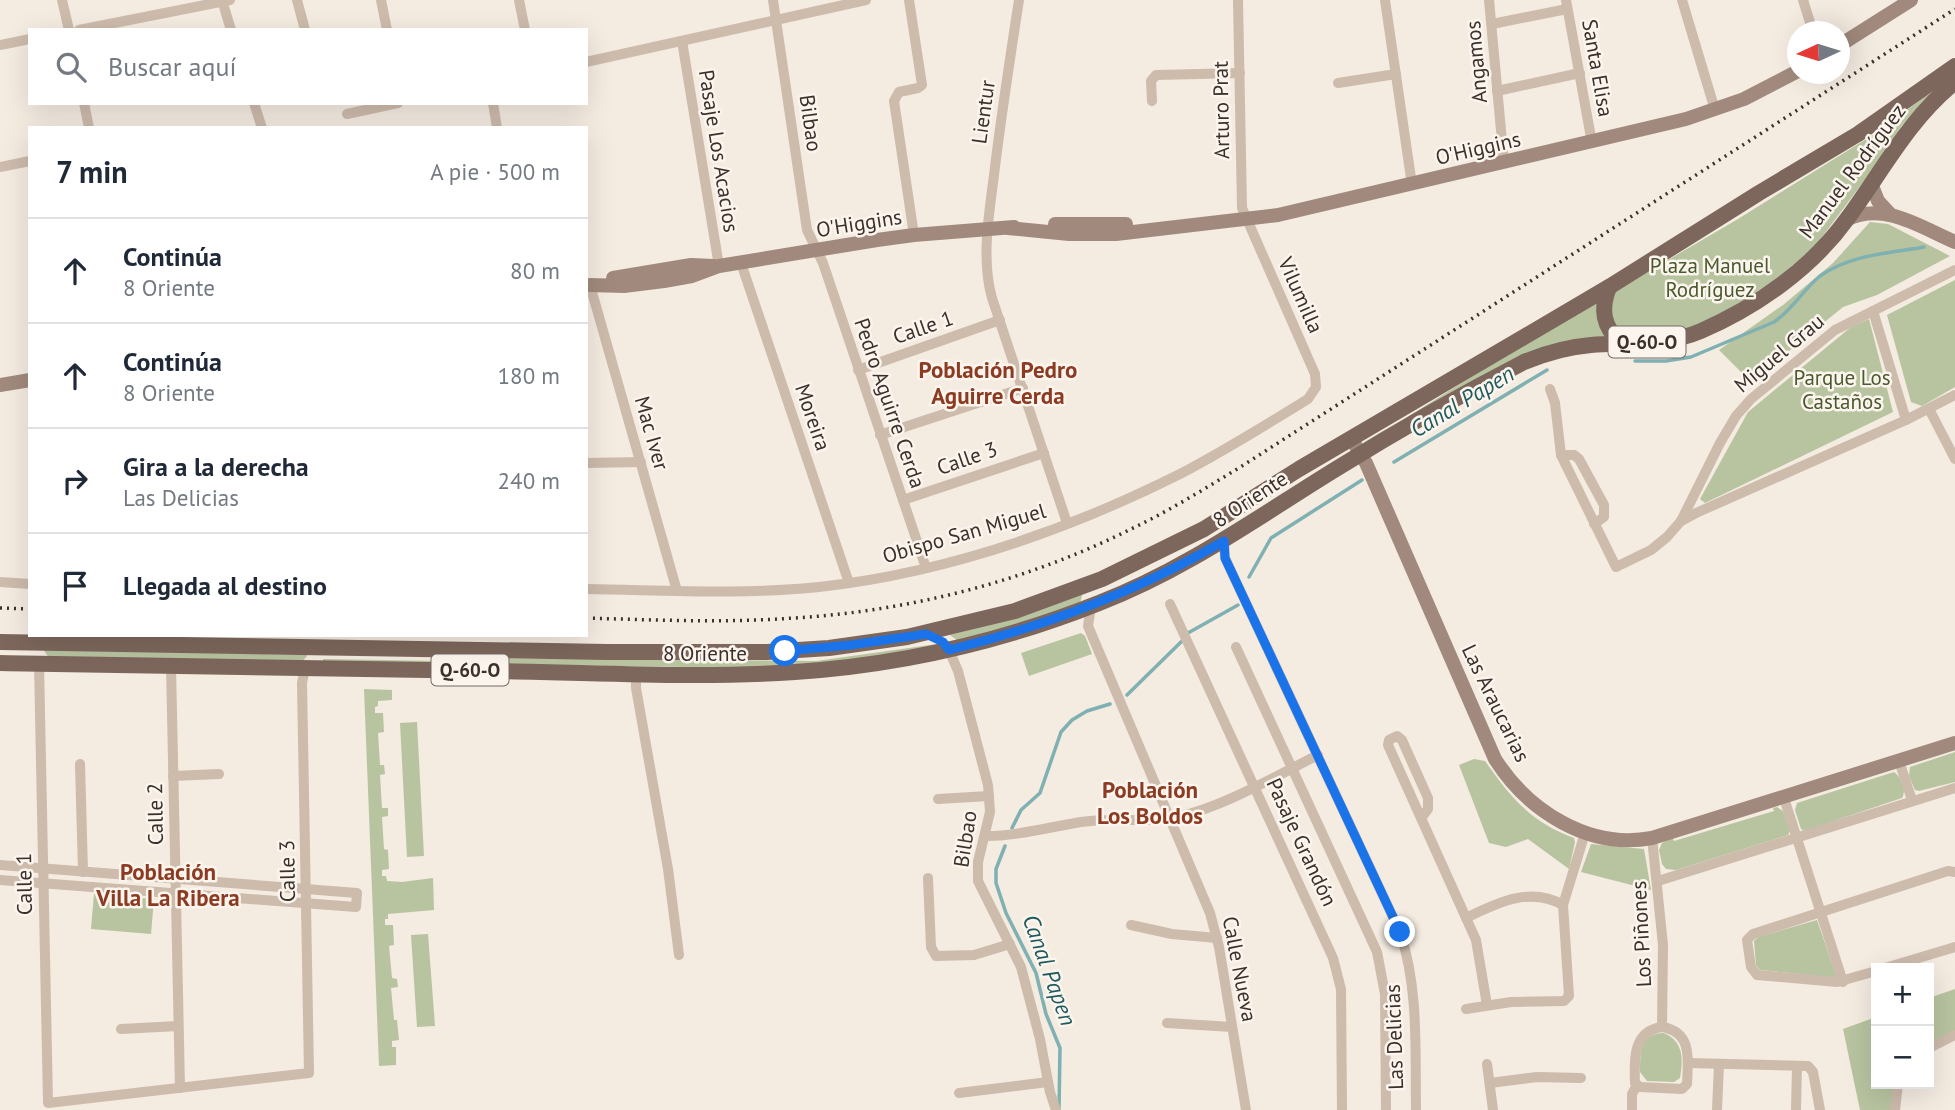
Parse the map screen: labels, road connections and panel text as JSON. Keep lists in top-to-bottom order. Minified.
{"streets":{"main road":["O'Higgins","Manuel Rodríguez","Q-60-O","8 Oriente","Las Araucarias"],"street":["Angamos","Santa Elisa","Arturo Prat","Lientur","Bilbao","Pasaje Los Acacios","Vilumilla","Calle 1","Miguel Grau","Pedro Aguirre Cerda","Moreira","Mac Iver","Calle 3","Obispo San Miguel","Calle 2","Pasaje Grandón","Los Piñones","Calle Nueva","Las Delicias"]},"crossings":[["Angamos","O'Higgins"],["Santa Elisa","O'Higgins"],["Arturo Prat","O'Higgins"],["Arturo Prat","Vilumilla"],["Lientur","O'Higgins"],["Lientur","Calle 1"],["Lientur","Calle 3"],["Lientur","Obispo San Miguel"],["Bilbao","O'Higgins"],["Bilbao","Pedro Aguirre Cerda"],["Bilbao","8 Oriente"],["O'Higgins","Pasaje Los Acacios"],["O'Higgins","Vilumilla"],["O'Higgins","Pedro Aguirre Cerda"],["O'Higgins","Moreira"],["O'Higgins","Mac Iver"],["Manuel Rodríguez","8 Oriente"],["Manuel Rodríguez","Las Araucarias"],["Vilumilla","Obispo San Miguel"],["Calle 1","Pedro Aguirre Cerda"],["Calle 1","Calle 3"],["Calle 1","8 Oriente"],["Calle 1","Calle 2"],["Pedro Aguirre Cerda","Calle 3"],["Pedro Aguirre Cerda","Obispo San Miguel"],["Moreira","Obispo San Miguel"],["Mac Iver","Obispo San Miguel"],["Calle 3","8 Oriente"],["Calle 3","Calle 2"],["8 Oriente","Las Araucarias"],["8 Oriente","Calle 2"],["8 Oriente","Calle Nueva"],["8 Oriente","Las Delicias"],["Las Araucarias","Los Piñones"]],"districts":["Población Pedro Aguirre Cerda","Población Los Boldos","Población Villa La Ribera"],"water":["Canal Papen"],"parks":["Plaza Manuel Rodríguez","Parque Los Castaños"],"north":"left","page":{"search":"Buscar aquí","heading":["7 min","A pie · 500 m"],"list":[["Continúa","8 Oriente","80 m"],["Continúa","8 Oriente","180 m"],["Gira a la derecha","Las Delicias","240 m"],"Llegada al destino"],"map_buttons":["+","−"]}}
